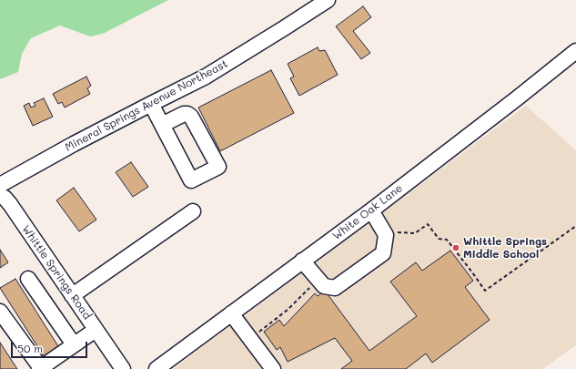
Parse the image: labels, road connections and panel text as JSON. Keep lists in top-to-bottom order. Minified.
{"streets":{"street":["Mineral Springs Avenue Northeast","White Oak Lane","Whittle Springs Road"]},"places":["Whittle Springs Middle School"],"scale_bar":"50 m"}
